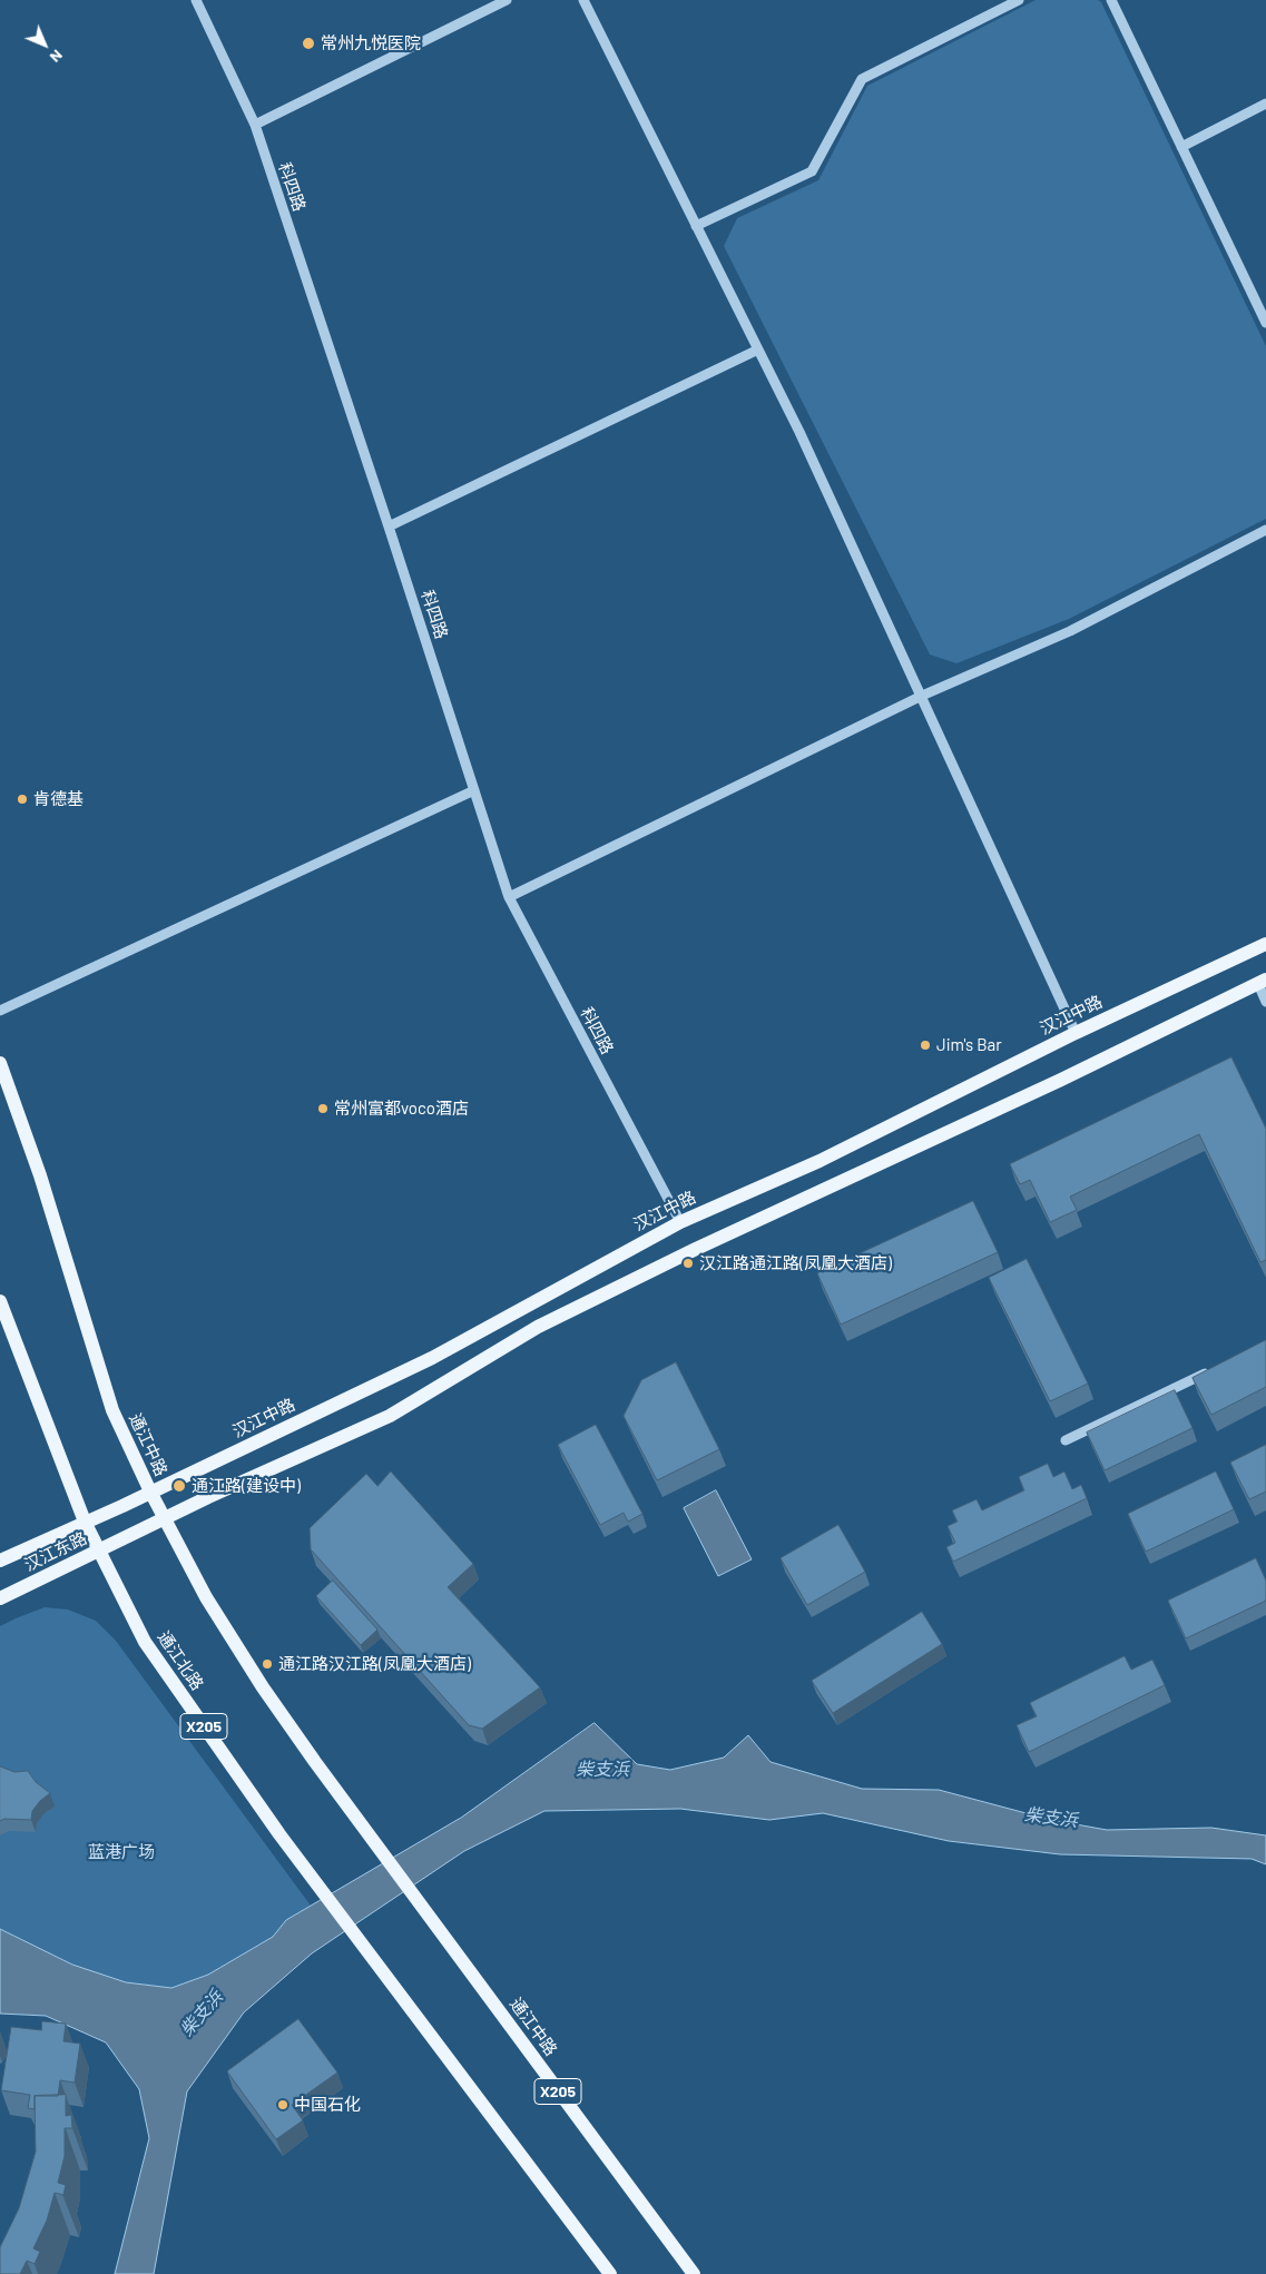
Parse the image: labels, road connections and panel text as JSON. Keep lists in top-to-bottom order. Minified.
{"streets":{"main road":["汉江中路","通江中路","汉江东路","通江北路","X205"],"street":["科四路"]},"crossings":[["科四路","汉江中路"],["汉江中路","通江中路"],["汉江中路","汉江东路"],["汉江中路","通江北路"],["通江中路","汉江东路"],["汉江东路","通江北路"]],"water":["柴支浜"],"parks":["蓝港广场"],"places":["常州九悦医院","肯德基","Jim's Bar","常州富都voco酒店","汉江路通江路(凤凰大酒店)","通江路(建设中)","通江路汉江路(凤凰大酒店)","中国石化"],"north":"bottom right"}
